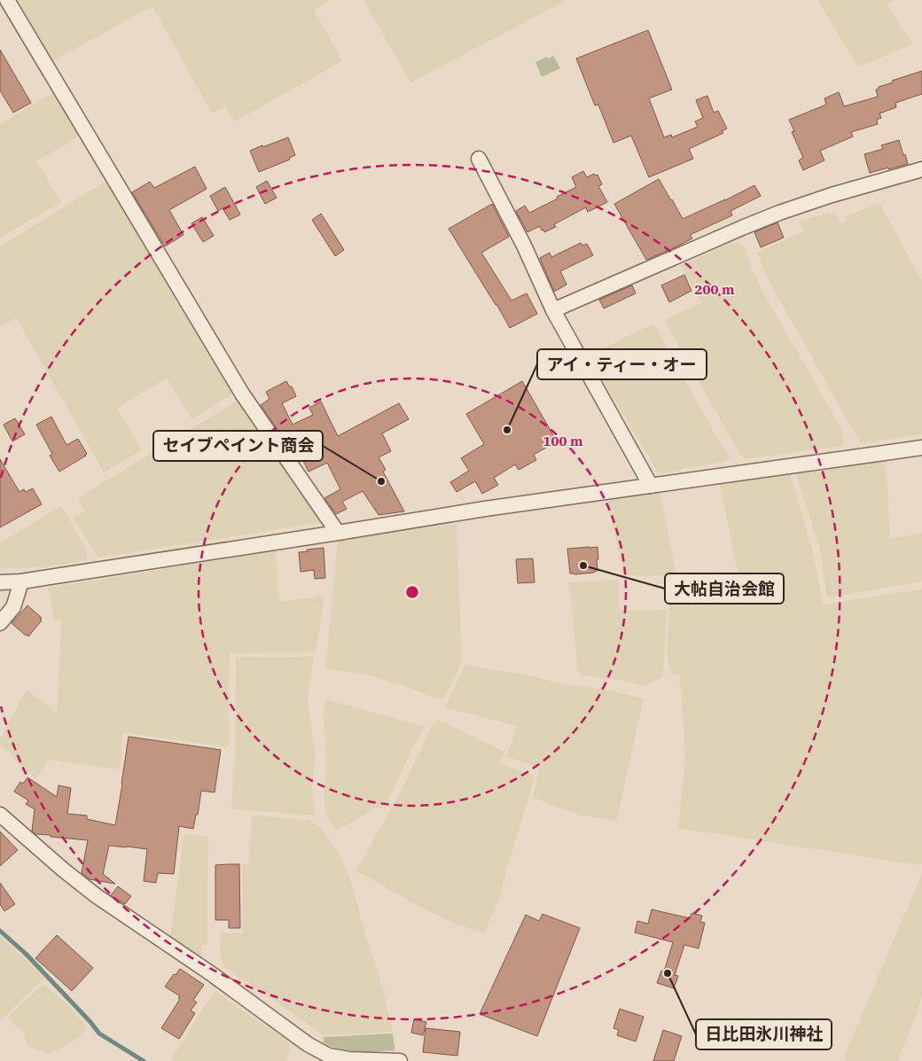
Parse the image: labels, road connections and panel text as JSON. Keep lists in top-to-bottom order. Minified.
{"places":["アイ・ティー・オー","セイブペイント商会","大帖自治会館","日比田氷川神社"],"rings":["200 m","100 m"]}
